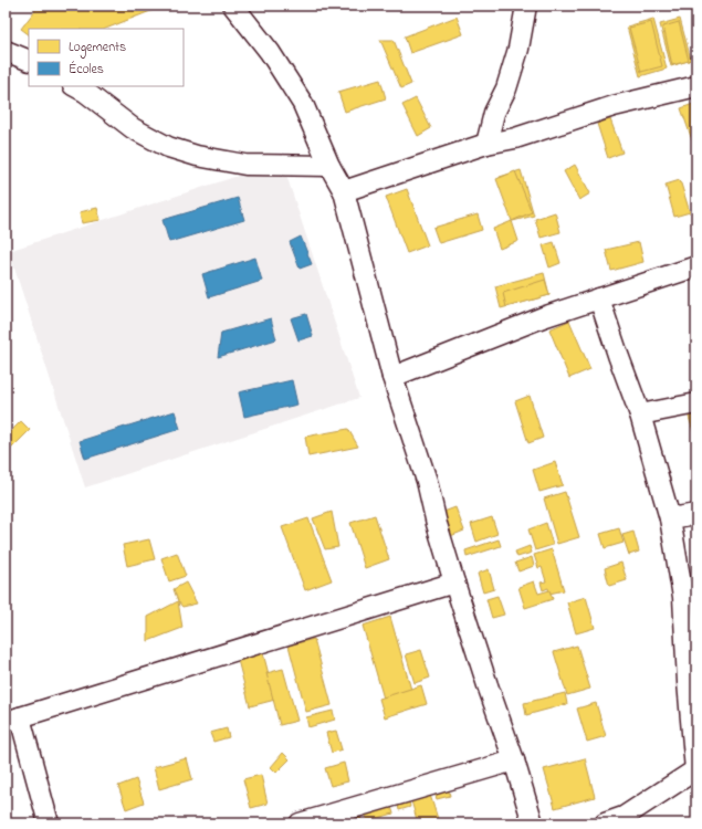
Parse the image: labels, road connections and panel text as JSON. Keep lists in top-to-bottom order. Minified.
{"legend":["Logements","Écoles"]}
